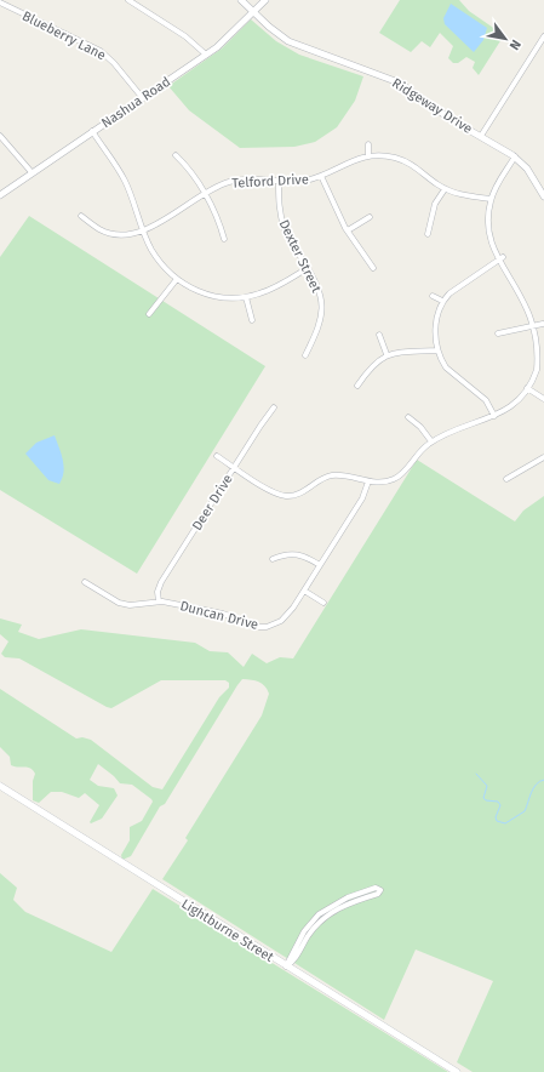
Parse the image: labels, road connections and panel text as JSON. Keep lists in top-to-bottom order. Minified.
{"streets":{"main road":["Lightburne Street"],"street":["Blueberry Lane","Nashua Road","Ridgeway Drive","Telford Drive","Dexter Street","Deer Drive","Duncan Drive"]},"crossings":[["Blueberry Lane","Nashua Road"],["Nashua Road","Ridgeway Drive"],["Telford Drive","Dexter Street"],["Deer Drive","Duncan Drive"]],"north":"bottom right"}
